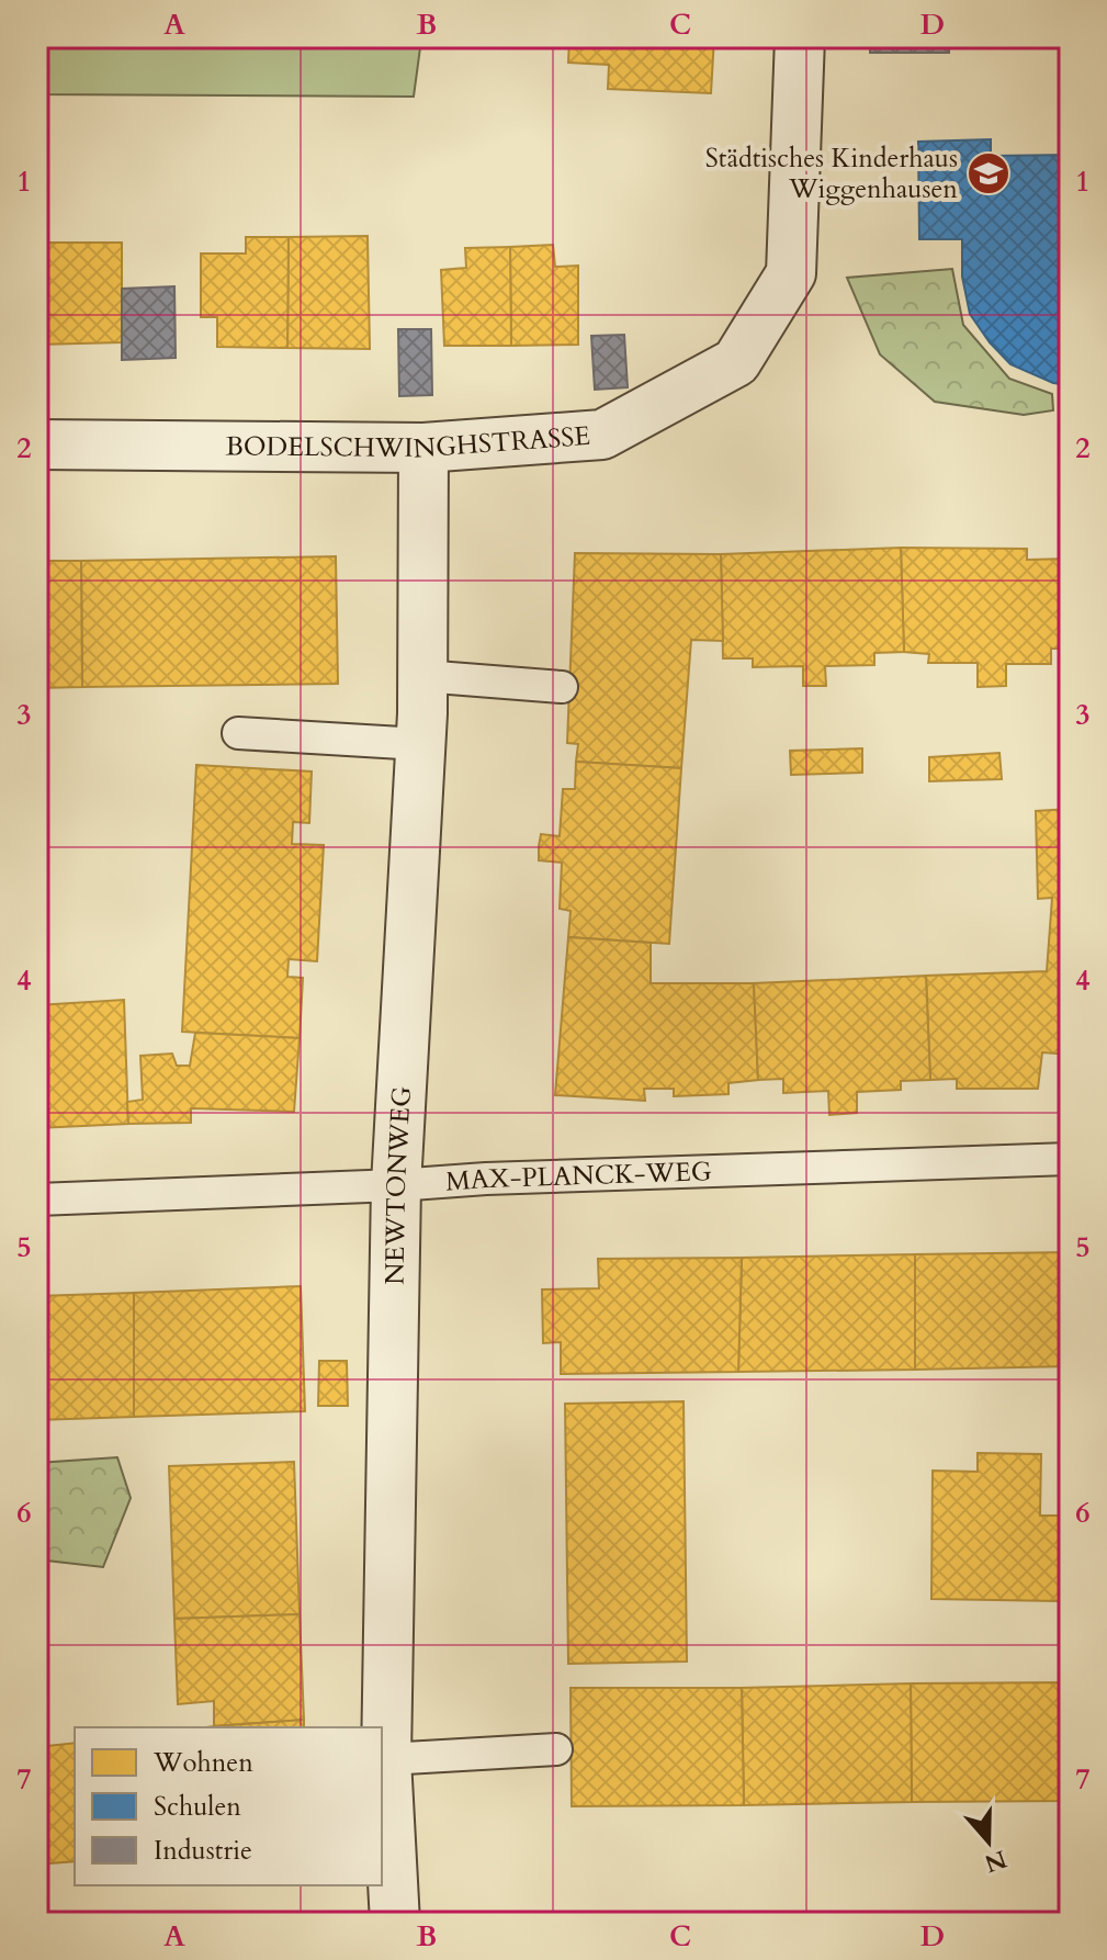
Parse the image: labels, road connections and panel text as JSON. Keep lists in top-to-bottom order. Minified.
{"streets":{"street":["BODELSCHWINGHSTRASSE","NEWTONWEG"],"lane":["MAX-PLANCK-WEG"]},"crossings":[["BODELSCHWINGHSTRASSE","NEWTONWEG"],["MAX-PLANCK-WEG","NEWTONWEG"]],"places":{"school or university":["Städtisches Kinderhaus Wiggenhausen"]},"legend":["Wohnen","Schulen","Industrie"],"north":"bottom","grid":{"columns":["A","B","C","D"],"rows":["1","2","3","4","5","6","7"]}}
